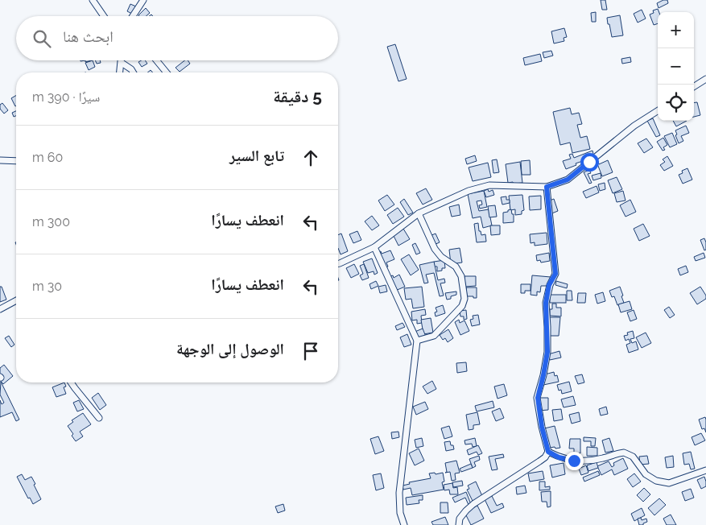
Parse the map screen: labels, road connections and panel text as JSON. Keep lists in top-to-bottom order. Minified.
{"page":{"map_buttons":["+","−"],"search":"ابحث هنا","heading":["5 دقيقة","سيرًا · 390 m"],"list":[["تابع السير","60 m"],["انعطف يسارًا","300 m"],["انعطف يسارًا","30 m"],"الوصول إلى الوجهة"]}}
